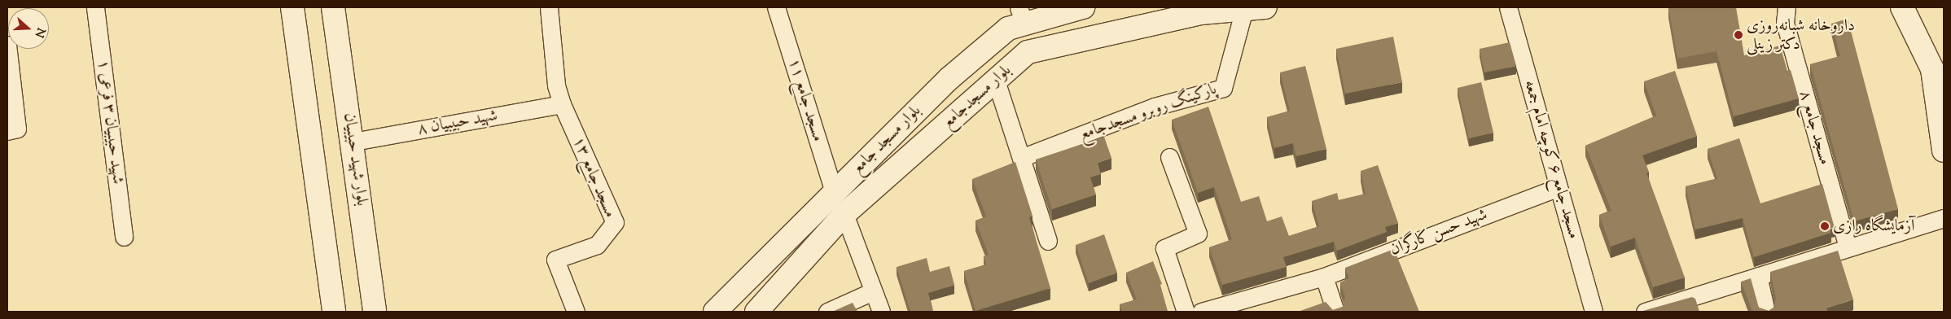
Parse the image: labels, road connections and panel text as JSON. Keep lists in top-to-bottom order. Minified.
{"streets":{"main road":["بلوار مسجدجامع","بلوار مسجد جامع","بلوار شهید حبیبیان"],"street":["مسجد جامع ۱۱","پارکینگ روبرو مسجدجامع","شهید حبیبیان ۳ فرعی ۱","شهید حبیبیان ۸","مسجد جامع ۸","مسجد جامع ۶ کوچه امام جمعه","مسجد جامع ۱۳","شهید حسن کارگران"]},"crossings":[["بلوار مسجدجامع","پارکینگ روبرو مسجدجامع"],["مسجد جامع ۱۱","بلوار مسجد جامع"],["شهید حبیبیان ۸","بلوار شهید حبیبیان"],["شهید حبیبیان ۸","مسجد جامع ۱۳"],["مسجد جامع ۶ کوچه امام جمعه","شهید حسن کارگران"]],"places":["داروخانه شبانه‌روزی دکتر زینلی","آزمایشگاه رازی"],"north":"right"}
